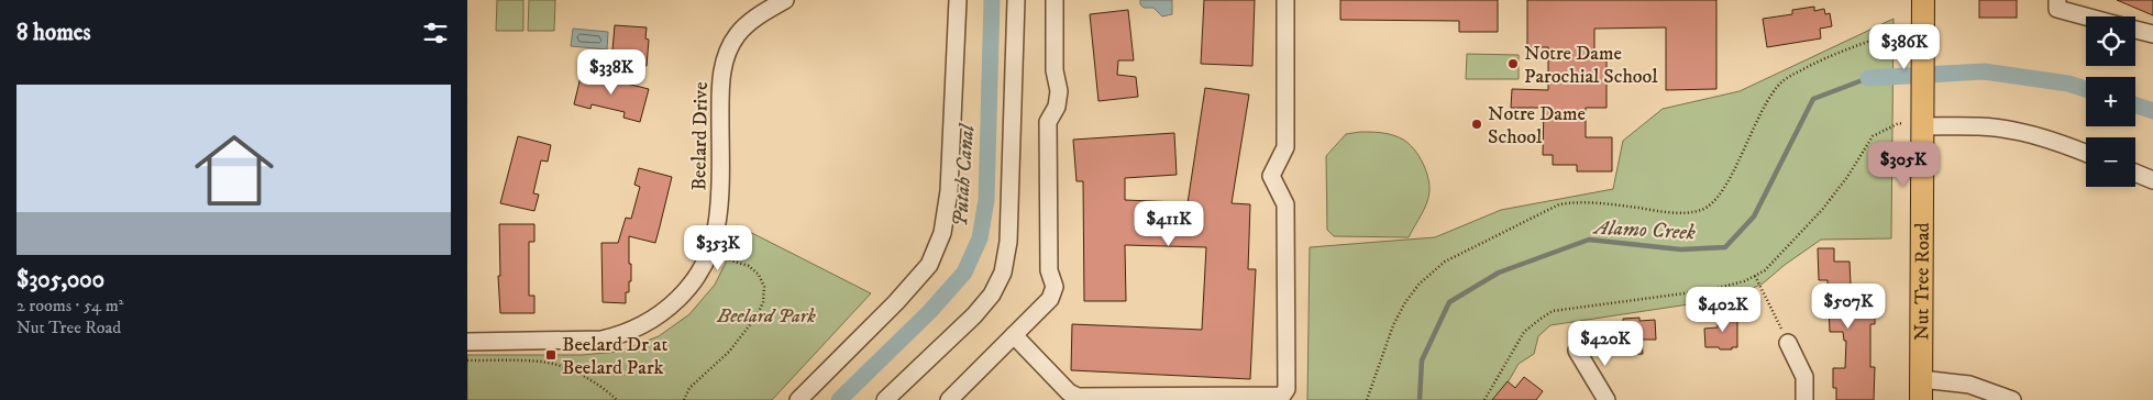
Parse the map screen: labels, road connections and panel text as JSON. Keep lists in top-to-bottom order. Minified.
{"streets":{"main road":["Nut Tree Road"],"street":["Beelard Drive"]},"water":["Putah Canal","Alamo Creek"],"parks":["Beelard Park"],"places":{"other":["Notre Dame Parochial School","Notre Dame School"],"transit":["Beelard Dr at Beelard Park"]},"page":{"heading":"8 homes","map_buttons":["+","−"],"price":["$386K","$338K","$305K","$411K","$353K","$507K","$402K","$420K"],"list":[{"name":"$305,000","note":"2 rooms · 54 m² · Nut Tree Road"}]}}
